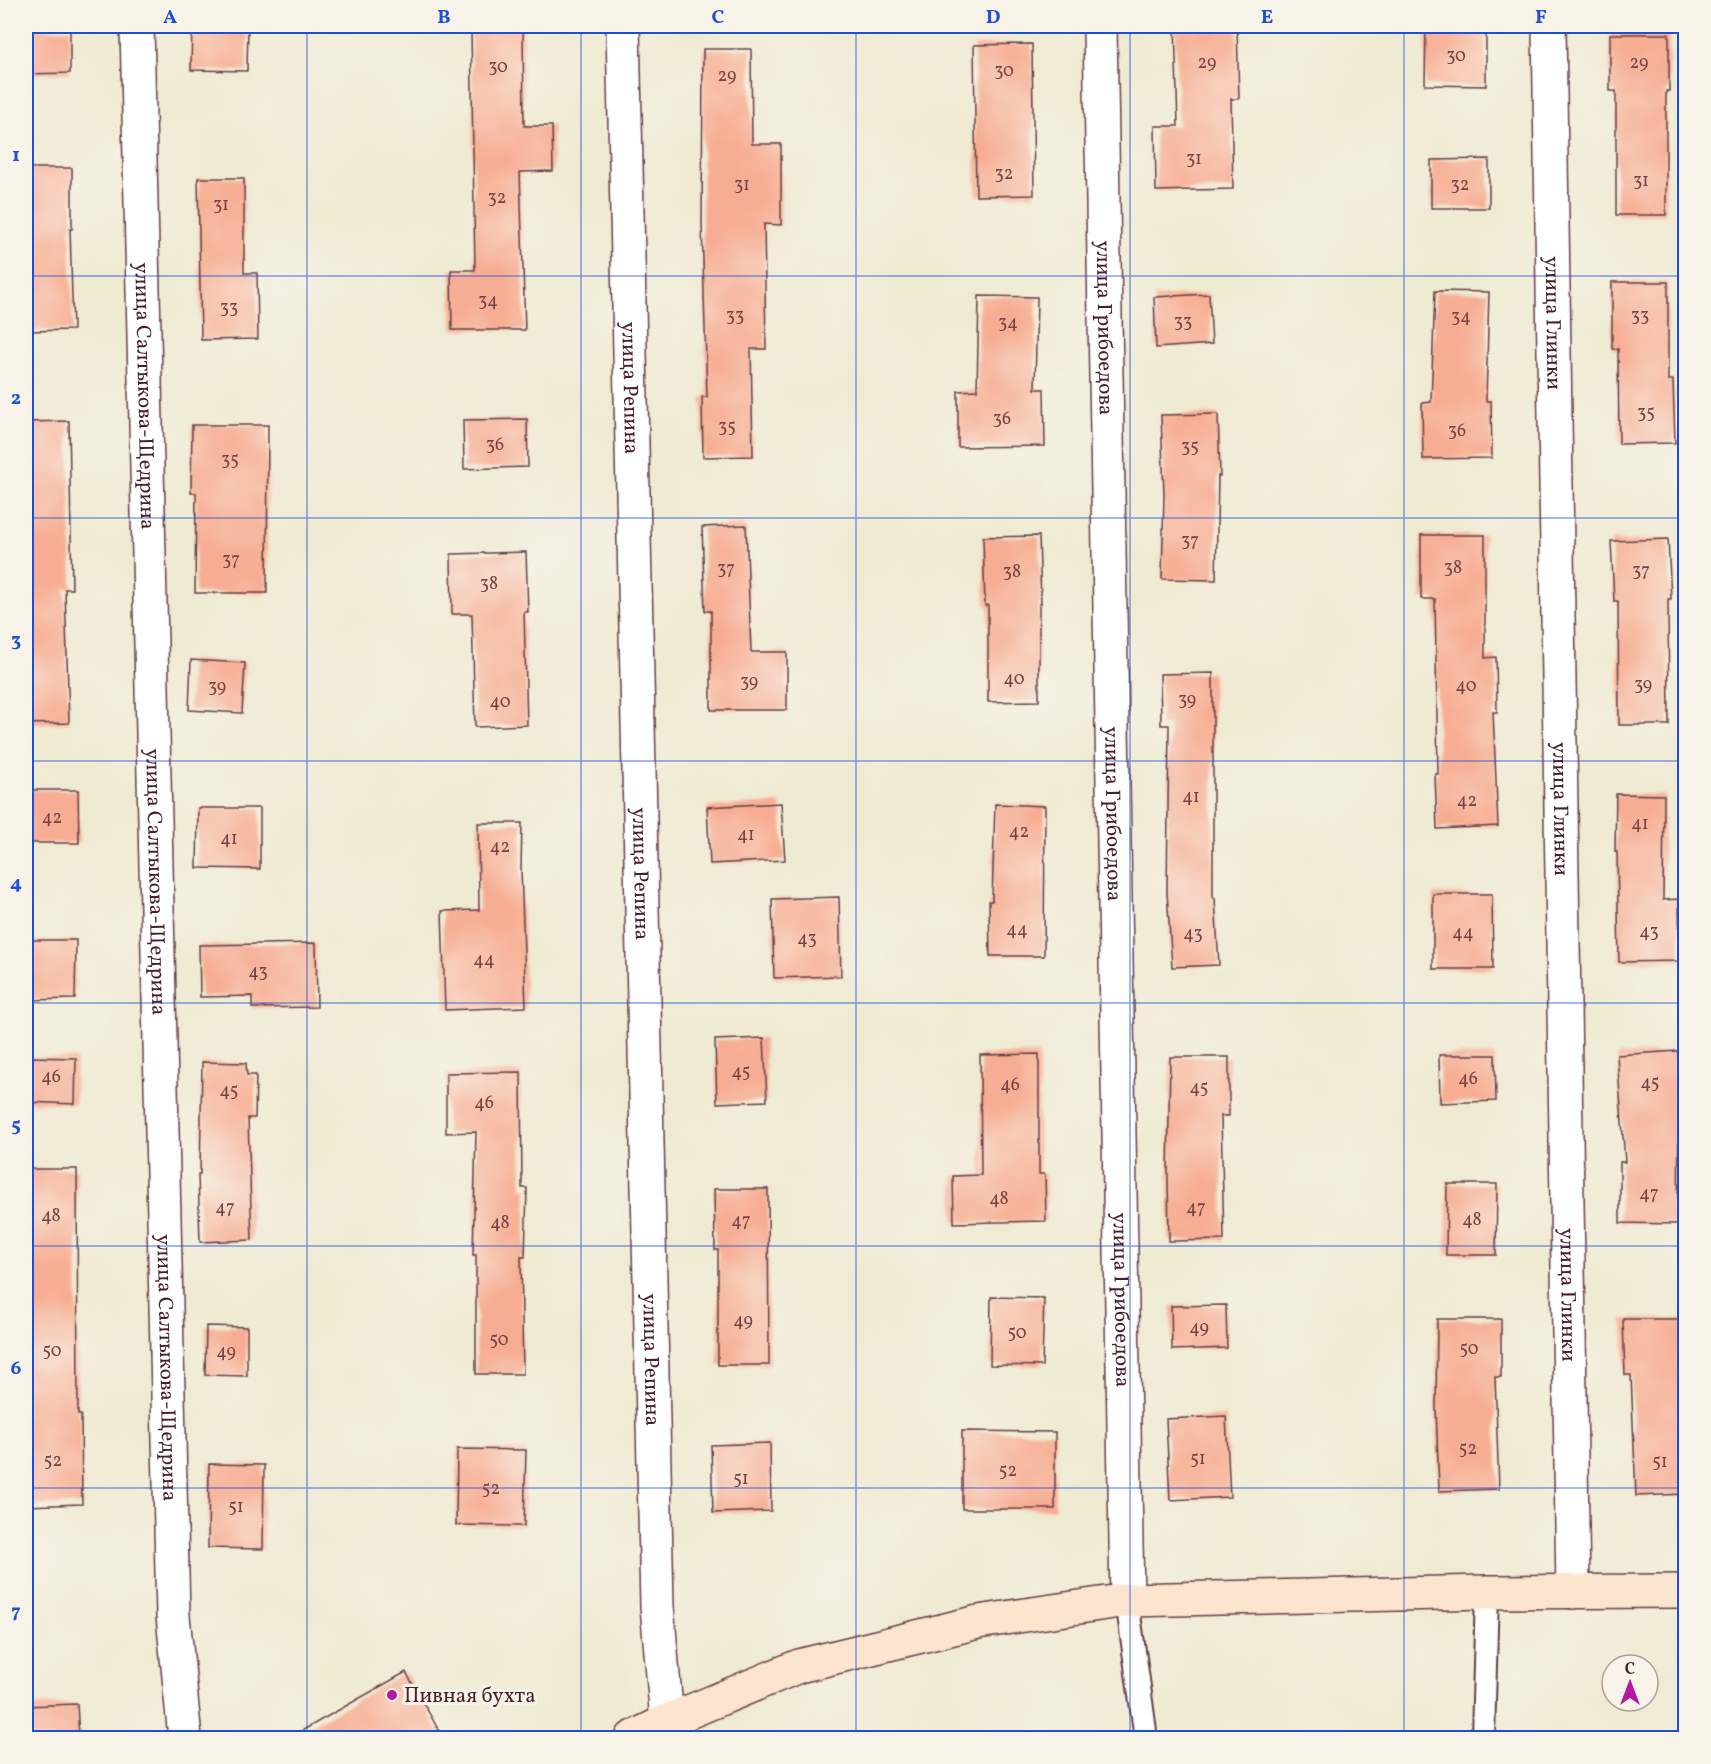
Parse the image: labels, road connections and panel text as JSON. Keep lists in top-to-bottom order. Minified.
{"streets":{"street":["улица Глинки","улица Грибоедова","улица Репина","улица Салтыкова-Щедрина"]},"places":["Пивная бухта"],"house_numbers":["30","29","29","30","30","29","31","32","31","31","32","32","31","34","33","33","33","34","33","34","35","36","35","36","36","35","35","37","37","38","37","37","38","38","40","39","39","40","39","39","40","41","42","42","41","42","41","41","42","44","43","44","43","43","44","43","45","46","46","45","46","45","45","46","47","48","47","47","48","48","47","48","49","49","50","50","50","50","49","52","51","52","51","52","51","52","51"],"north":"top","grid":{"columns":["A","B","C","D","E","F"],"rows":["1","2","3","4","5","6","7"]}}
